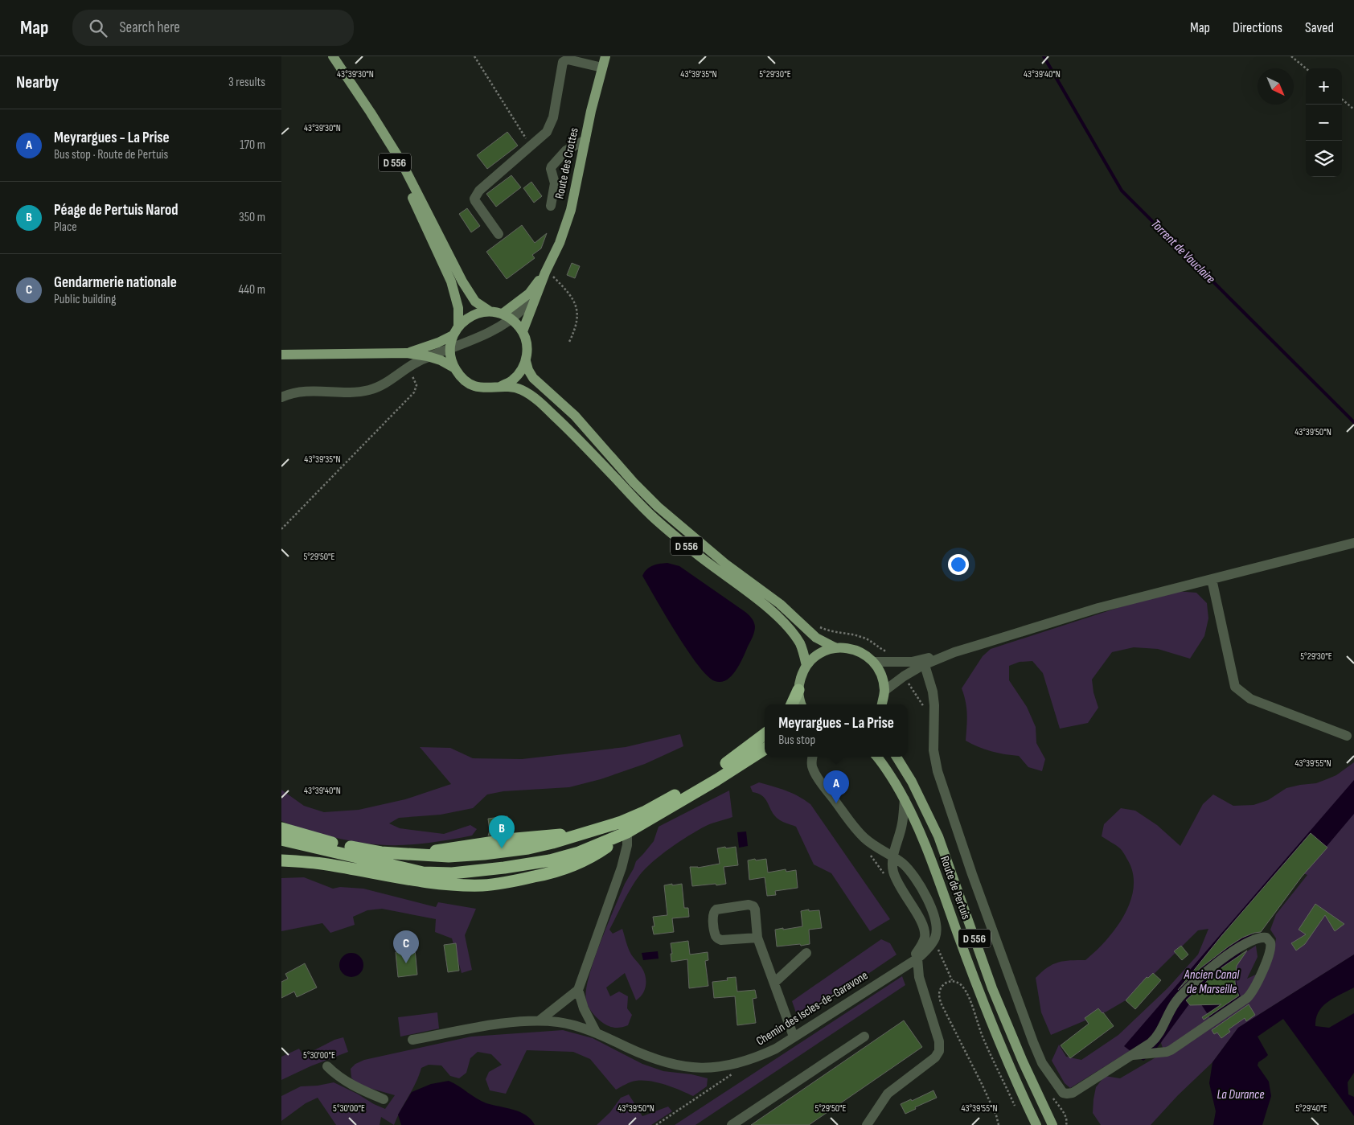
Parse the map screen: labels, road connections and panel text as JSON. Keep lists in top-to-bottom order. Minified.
{"streets":{"main road":["D 556","Route des Crottes","Route de Pertuis"],"street":["Chemin des Iscles-de-Garavone"]},"water":["Torrent de Vauclaire","Ancien Canal de Marseille","La Durance"],"north":"bottom right","page":{"header":"Map","search":"Search here","nav":["Map","Directions","Saved"],"heading":["Nearby","3 results"],"map_buttons":["+","−"],"list":[{"mark":"A","name":"Meyrargues - La Prise","note":"Bus stop · Route de Pertuis","value":"170 m"},{"mark":"B","name":"Péage de Pertuis Narod","note":"Place","value":"350 m"},{"mark":"C","name":"Gendarmerie nationale","note":"Public building","value":"440 m"}],"popup":["Meyrargues - La Prise","Bus stop"],"pins":["A","B","C"]},"coordinates":["43°39'30\"N","43°39'35\"N","43°39'40\"N","5°29'30\"E","43°39'50\"N","5°29'50\"E","43°39'55\"N","5°30'00\"E","5°29'40\"E"]}
